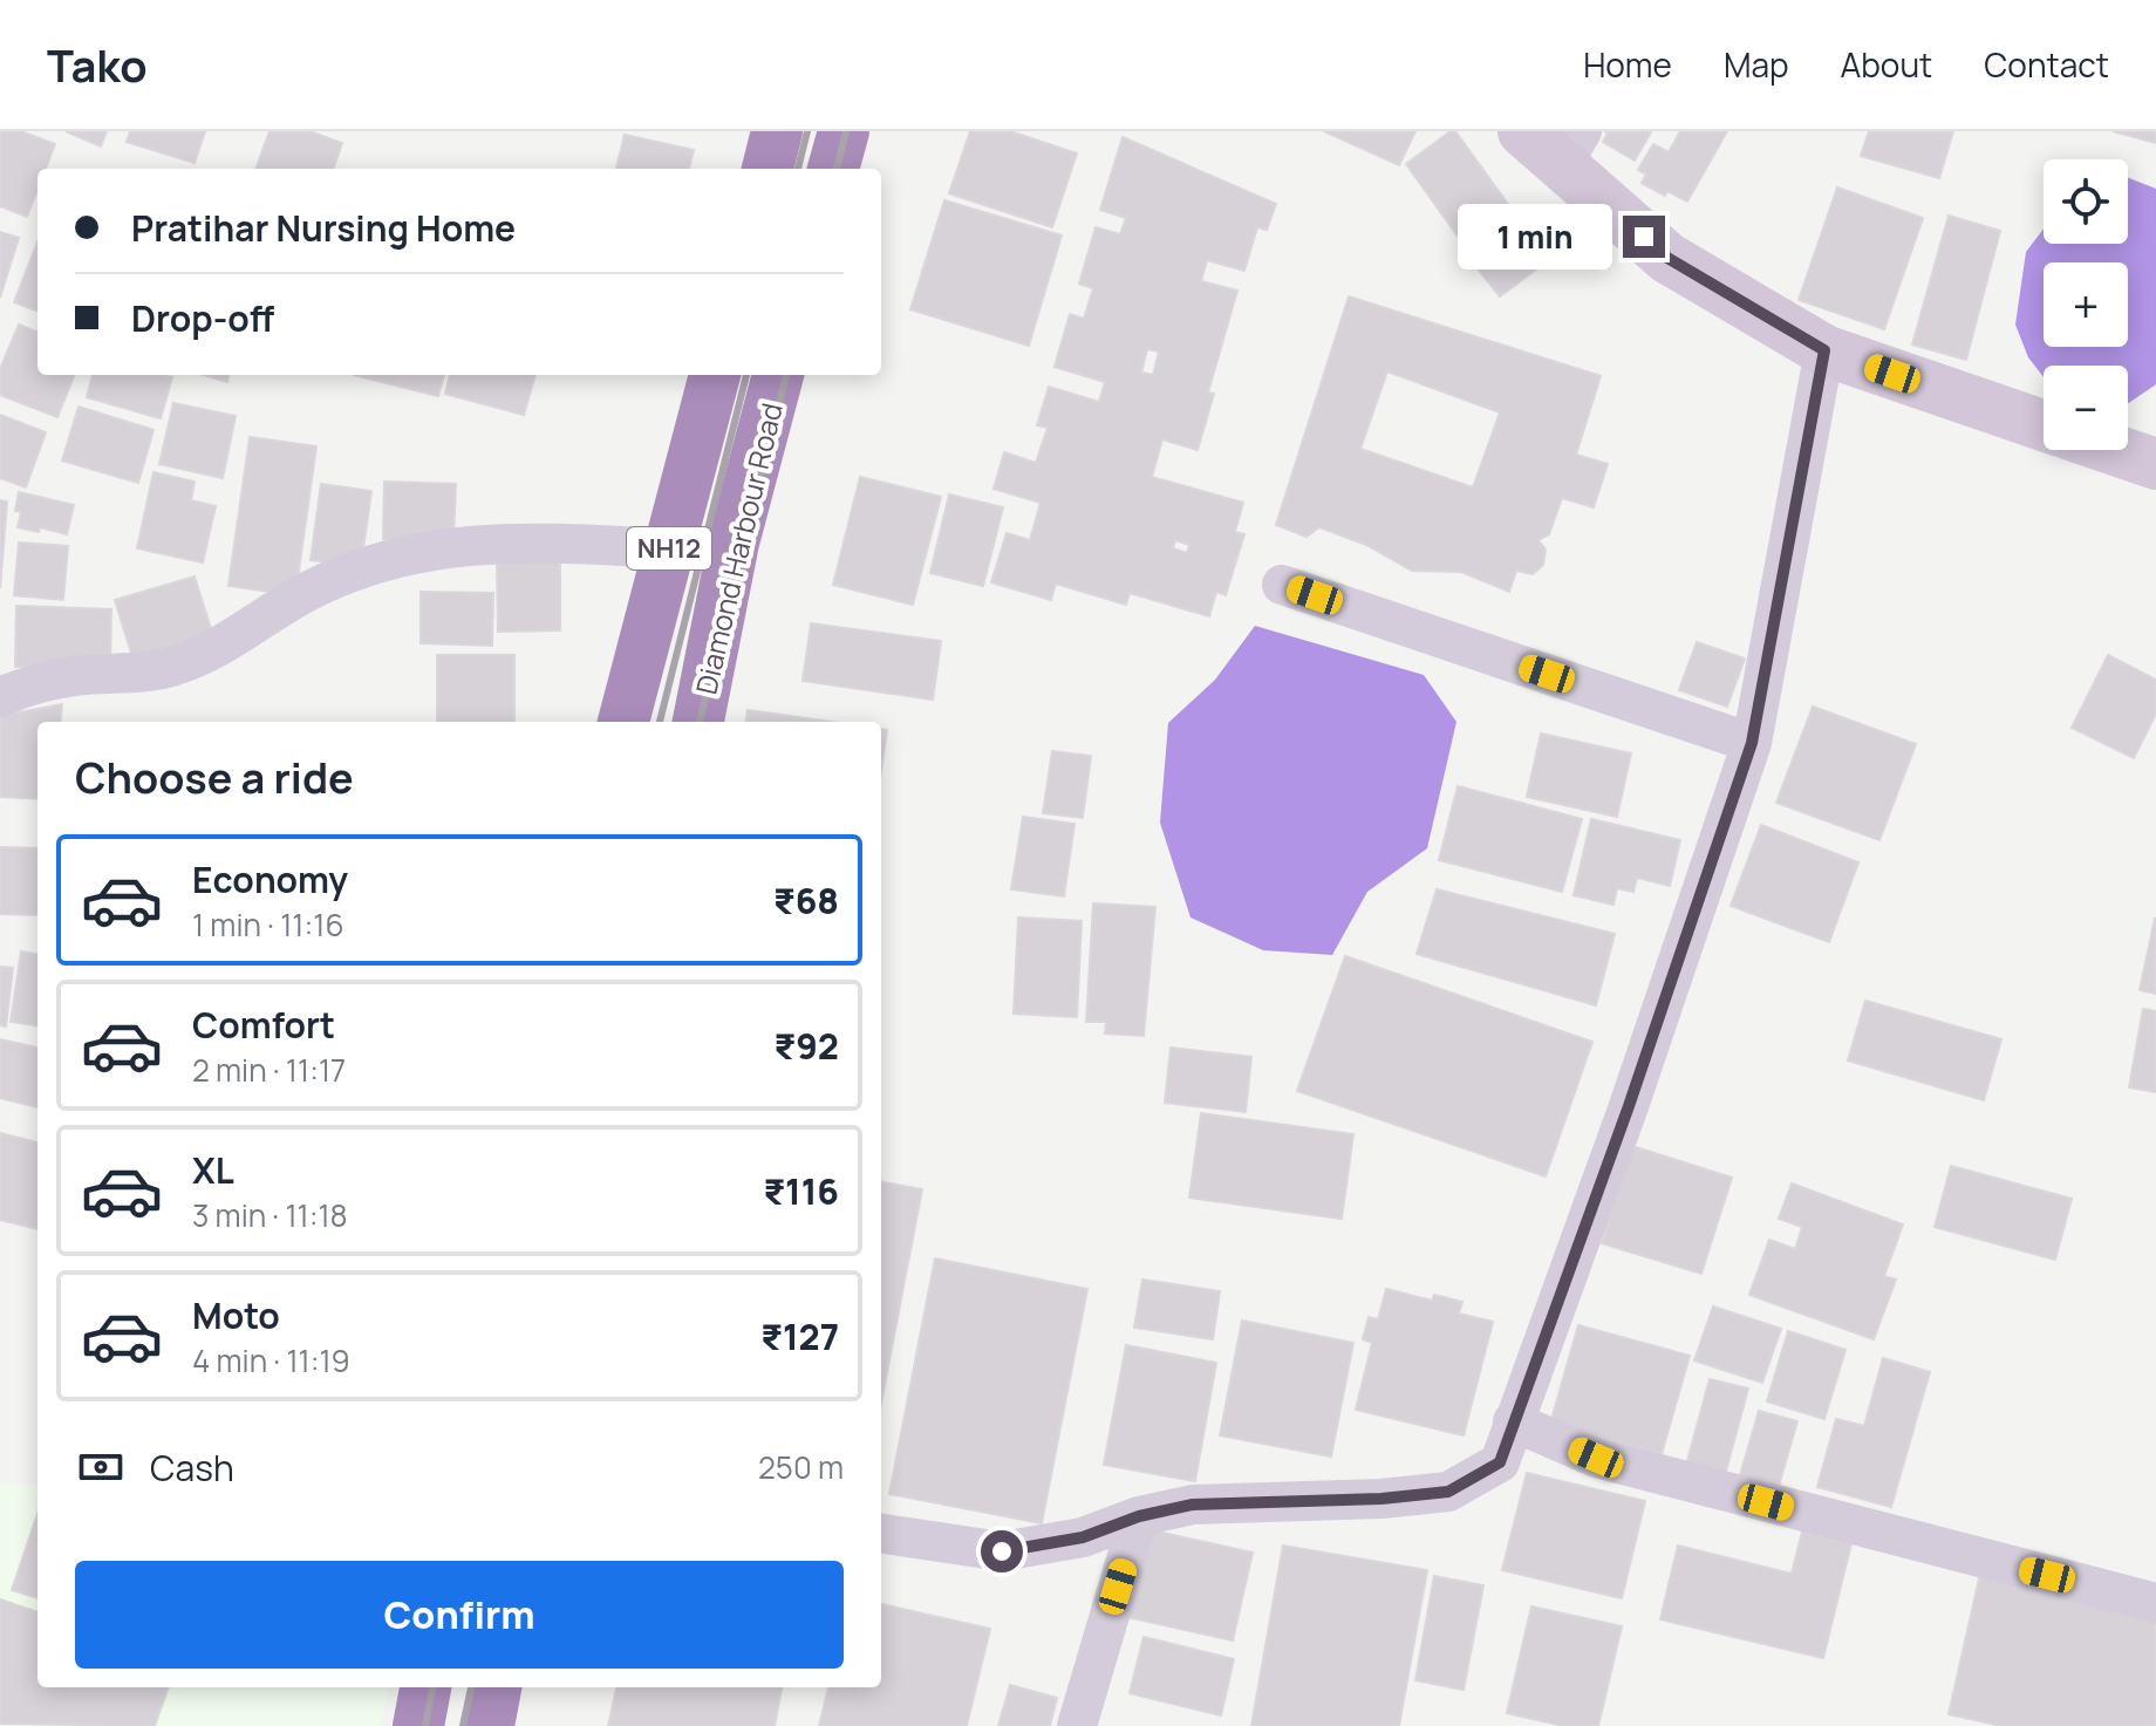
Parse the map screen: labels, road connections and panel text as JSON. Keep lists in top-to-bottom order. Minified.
{"streets":{"highway":["NH12","Diamond Harbour Road"]},"page":{"header":"Tako","nav":["Home","Map","About","Contact"],"map_buttons":["+","−"],"banner":["Pratihar Nursing Home","Drop-off"],"bubble":"1 min","heading":"Choose a ride","list":[{"name":"Economy","note":"1 min · 11:16","value":"₹68"},{"name":"Comfort","note":"2 min · 11:17","value":"₹92"},{"name":"XL","note":"3 min · 11:18","value":"₹116"},{"name":"Moto","note":"4 min · 11:19","value":"₹127"}],"pay":["Cash","250 m"],"buttons":"Confirm"}}
